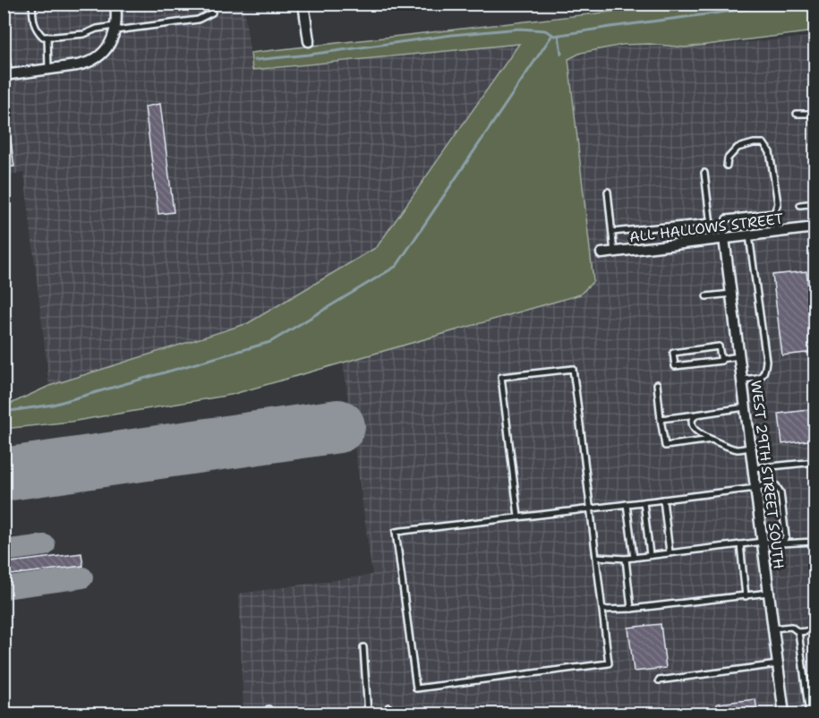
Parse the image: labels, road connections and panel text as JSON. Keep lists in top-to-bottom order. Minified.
{"streets":{"street":["ALL HALLOWS STREET","WEST 29TH STREET SOUTH"]},"crossings":[["ALL HALLOWS STREET","WEST 29TH STREET SOUTH"]]}
